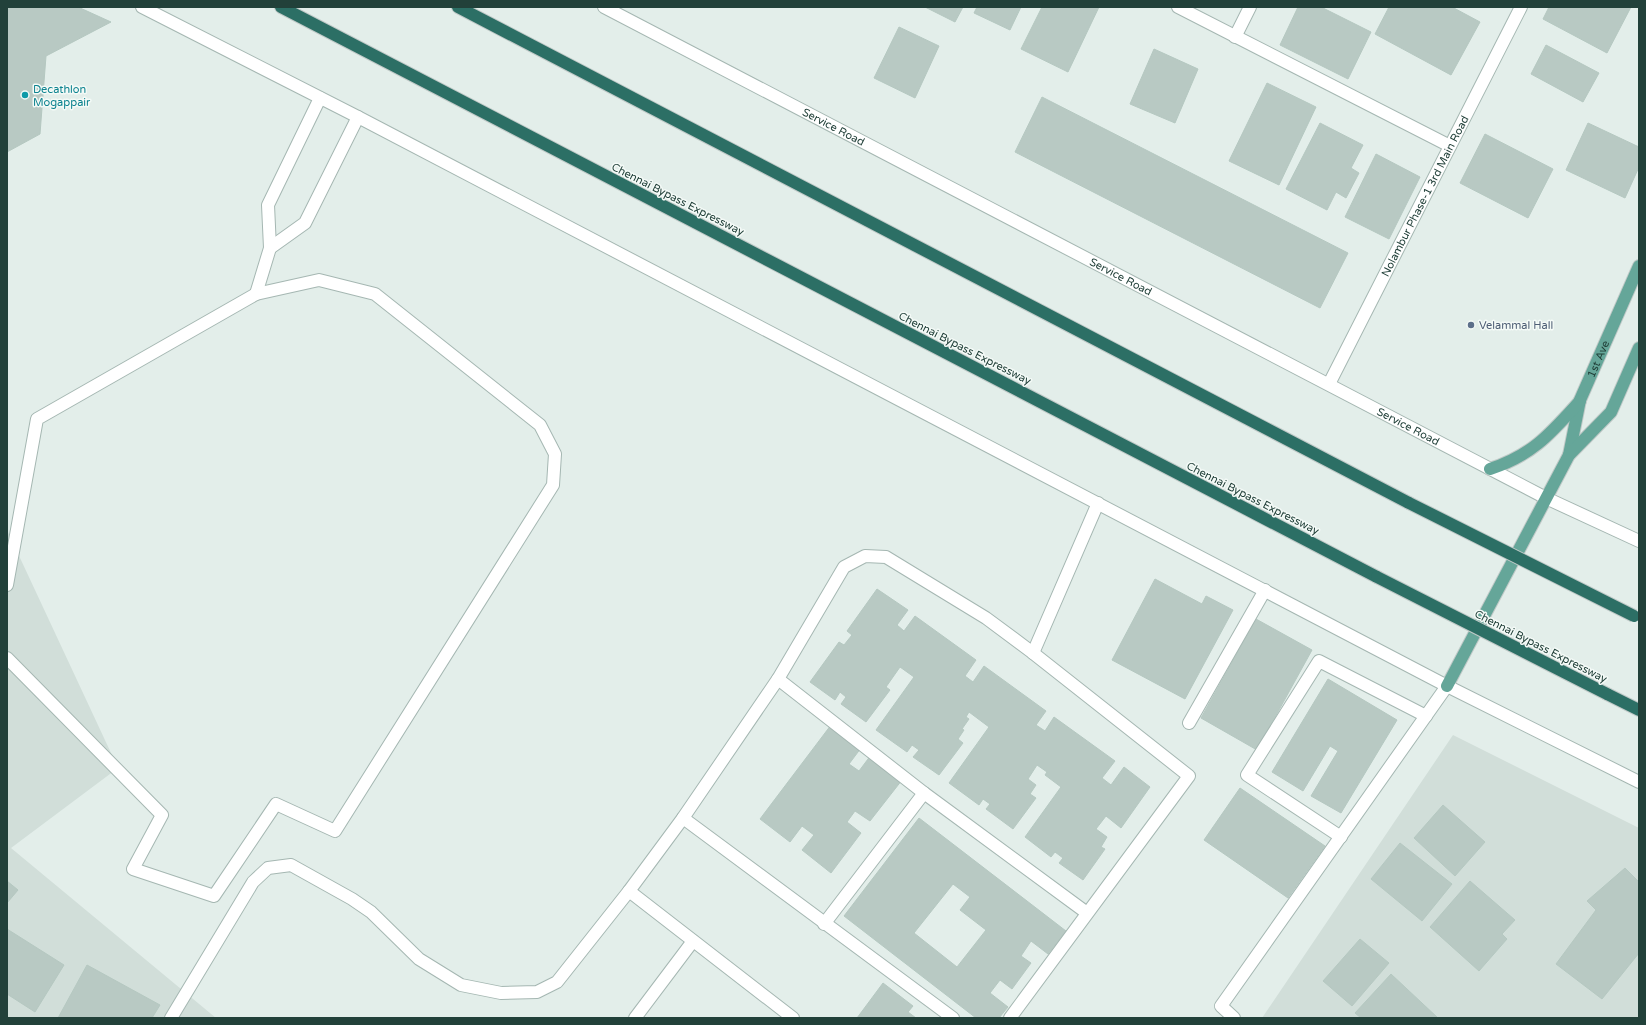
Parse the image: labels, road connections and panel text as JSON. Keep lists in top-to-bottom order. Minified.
{"streets":{"highway":["Chennai Bypass Expressway"],"main road":["1st Ave"],"street":["Service Road","Nolambur Phase-1 3rd Main Road"]},"crossings":[["Service Road","Nolambur Phase-1 3rd Main Road"]],"places":["Decathlon Mogappair","Velammal Hall"]}
